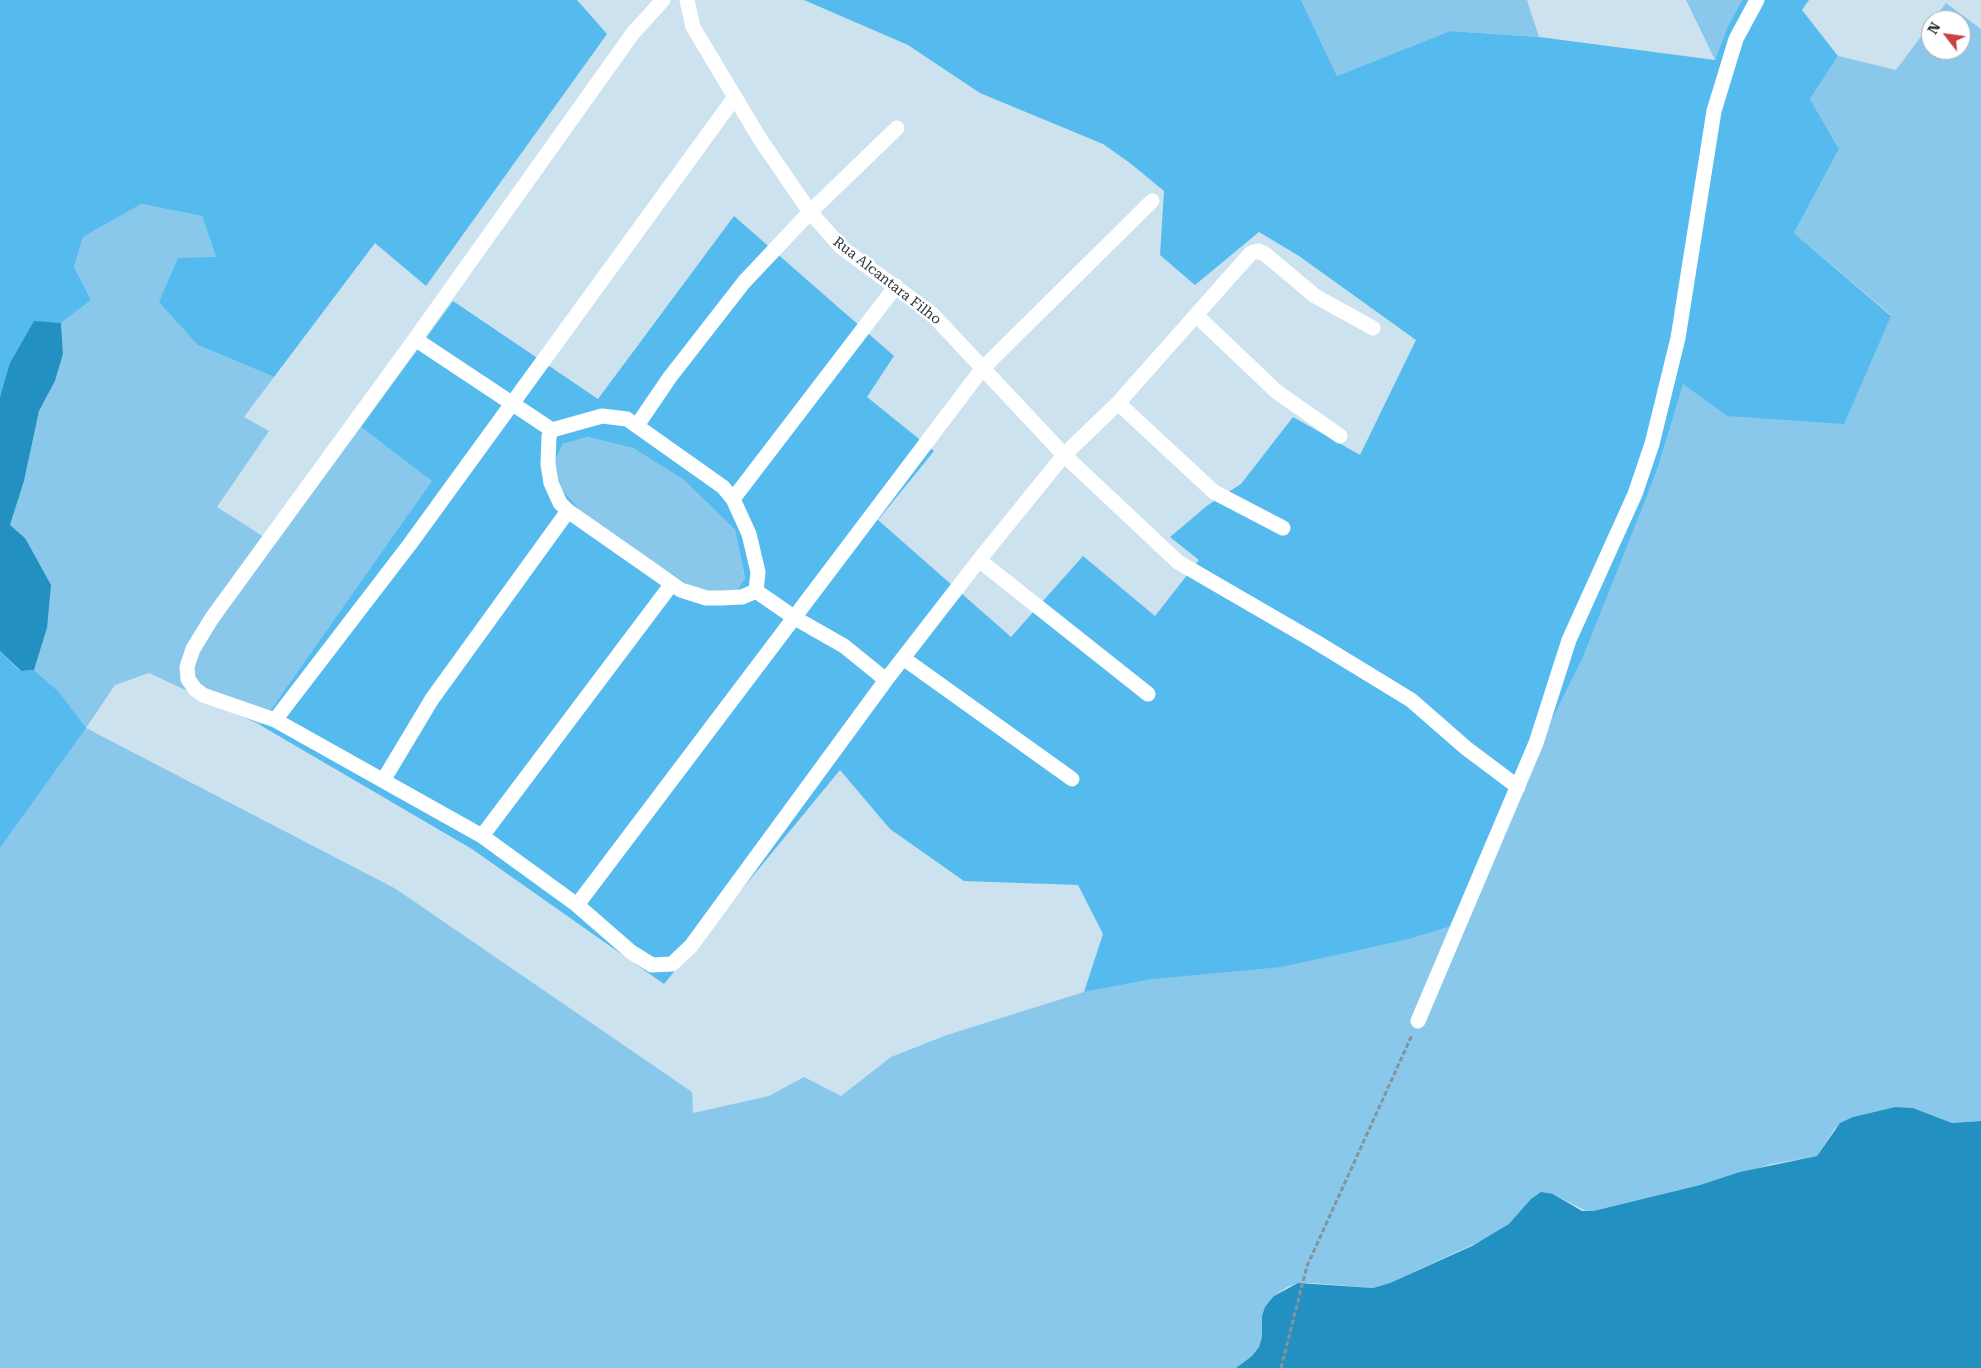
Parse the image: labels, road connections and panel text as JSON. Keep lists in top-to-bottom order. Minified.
{"streets":{"street":["Rua Alcantara Filho"]},"north":"top left"}
